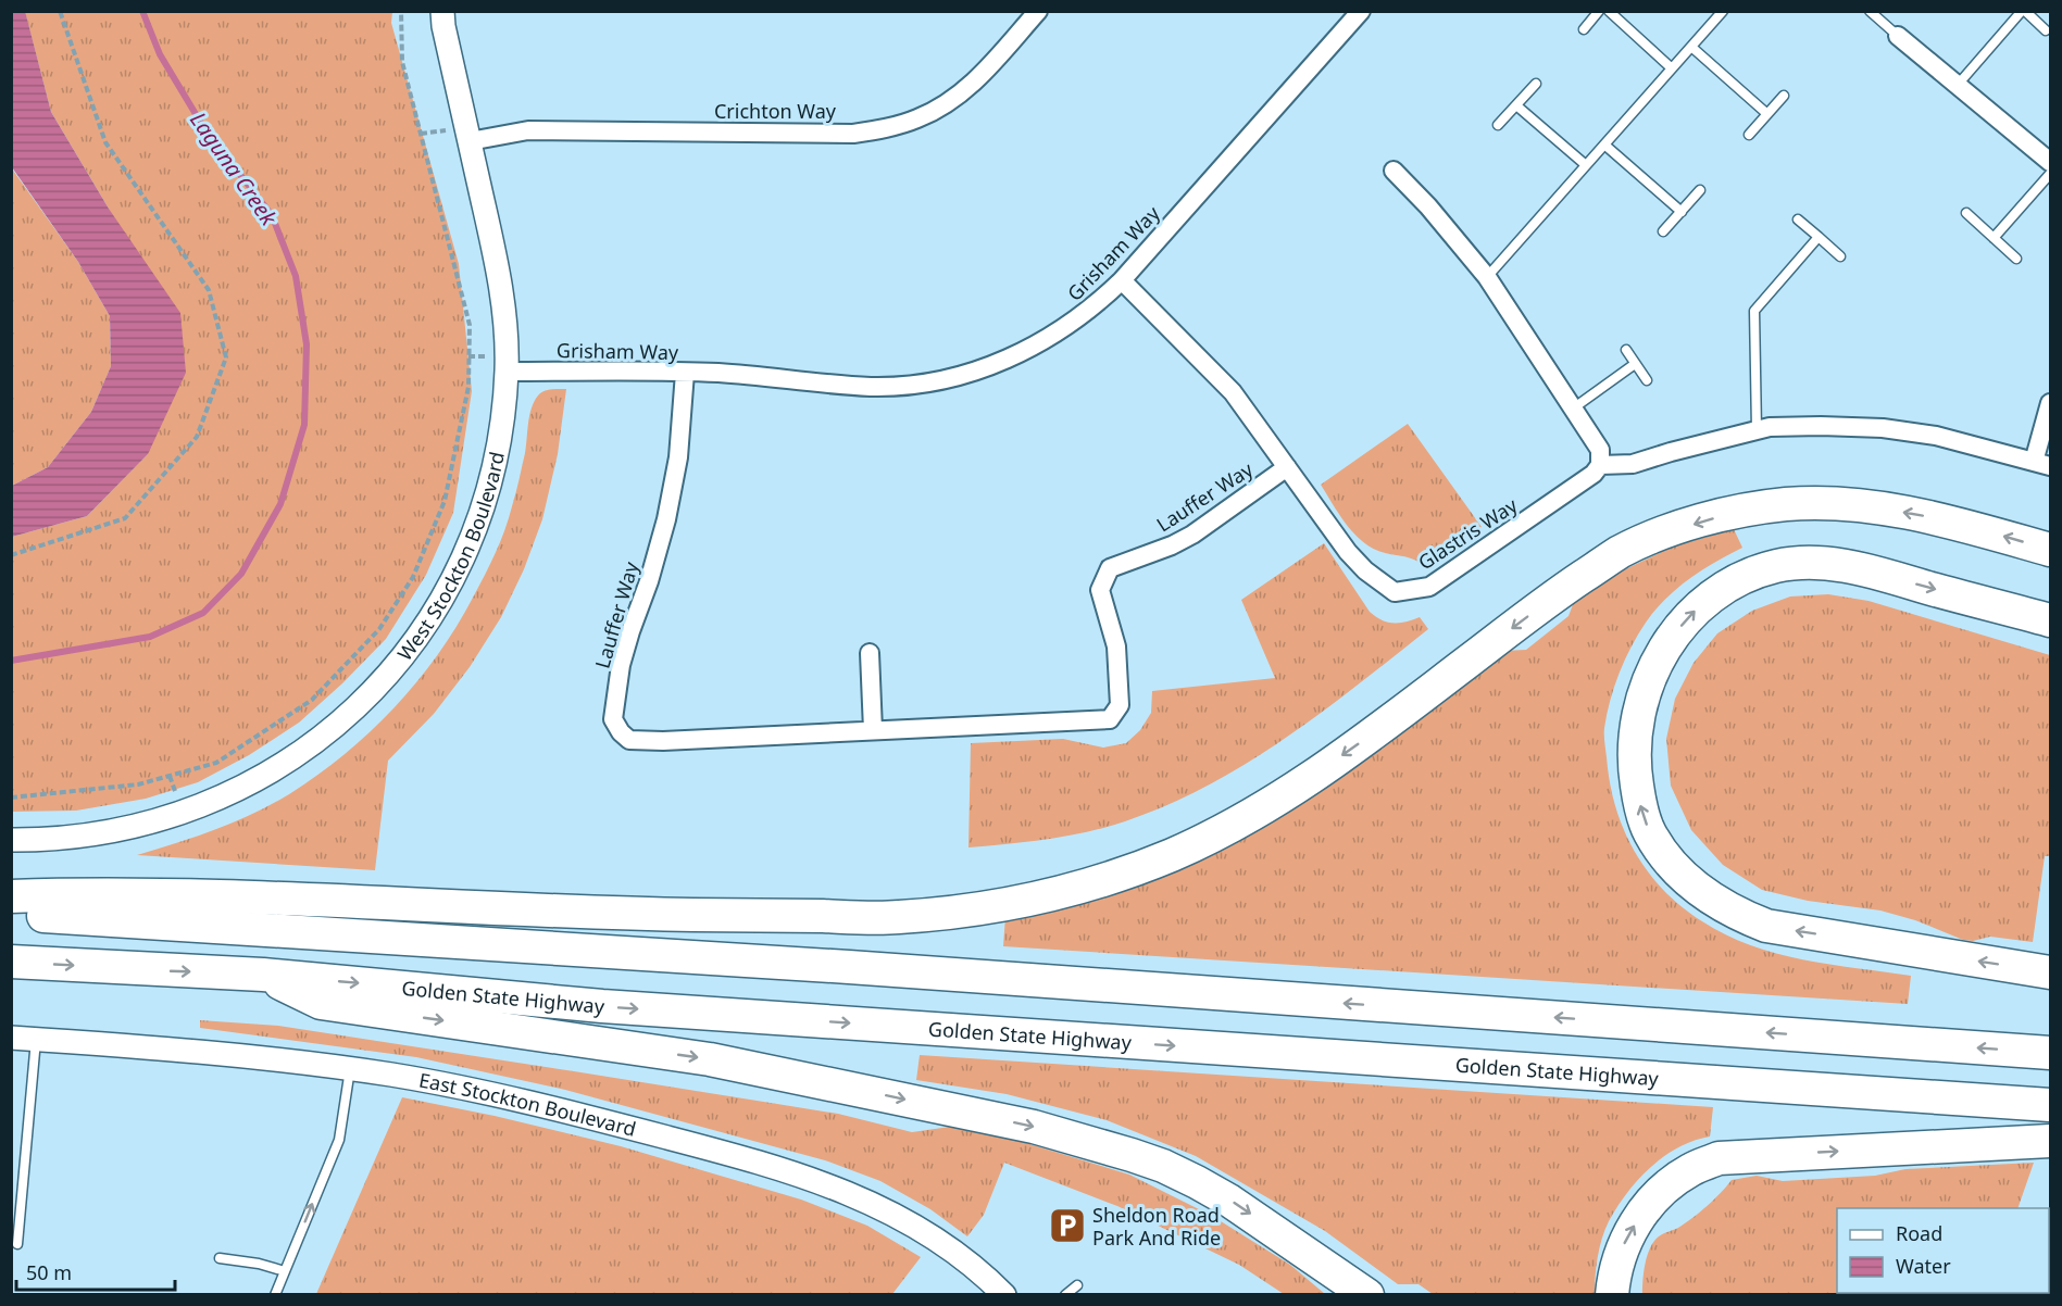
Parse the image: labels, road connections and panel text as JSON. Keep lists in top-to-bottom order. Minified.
{"streets":{"highway":["Golden State Highway"],"street":["Crichton Way","Grisham Way","Lauffer Way","Glastris Way","West Stockton Boulevard","East Stockton Boulevard"]},"crossings":[["Crichton Way","West Stockton Boulevard"],["Grisham Way","Lauffer Way"],["Grisham Way","Glastris Way"],["Grisham Way","West Stockton Boulevard"],["Lauffer Way","Glastris Way"]],"water":["Laguna Creek"],"places":{"parking":["Sheldon Road Park And Ride"]},"legend":["Road","Water"],"scale_bar":"50 m"}
